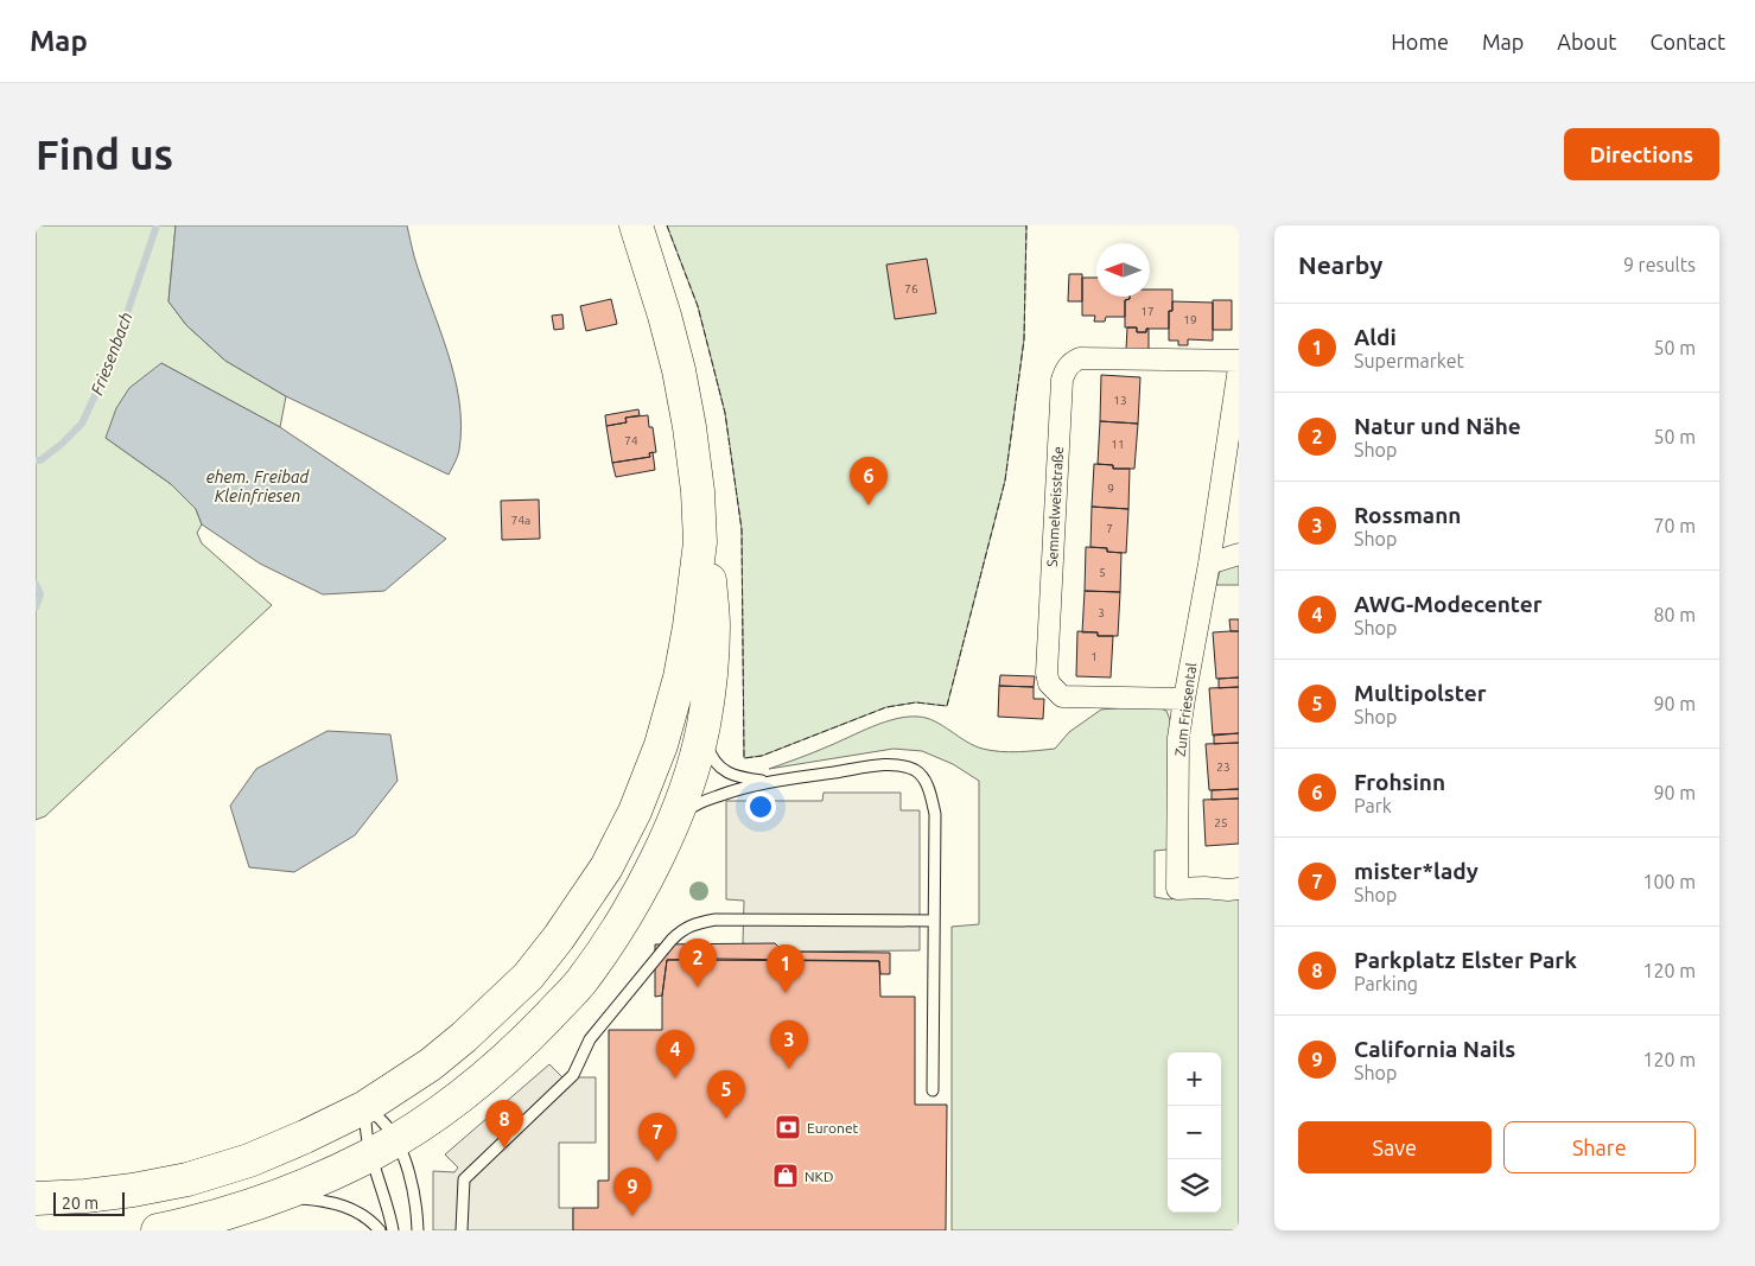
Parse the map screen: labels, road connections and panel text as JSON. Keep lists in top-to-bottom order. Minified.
{"streets":{"street":["Semmelweisstraße","Zum Friesental"]},"crossings":[["Semmelweisstraße","Zum Friesental"]],"water":["Friesenbach","ehem. Freibad Kleinfriesen"],"places":{"bank":["Euronet"],"shop":["NKD"]},"house_numbers":["76","17","19","13","74","11","9","74a","7","5","3","1","23","25"],"scale_bar":"20 m","north":"left","page":{"header":"Map","nav":["Home","Map","About","Contact"],"buttons":["Directions",["Save","Share"]],"title":"Find us","heading":["Nearby","9 results"],"list":[{"mark":"1","name":"Aldi","note":"Supermarket","value":"50 m"},{"mark":"2","name":"Natur und Nähe","note":"Shop","value":"50 m"},{"mark":"3","name":"Rossmann","note":"Shop","value":"70 m"},{"mark":"4","name":"AWG-Modecenter","note":"Shop","value":"80 m"},{"mark":"5","name":"Multipolster","note":"Shop","value":"90 m"},{"mark":"6","name":"Frohsinn","note":"Park","value":"90 m"},{"mark":"7","name":"mister*lady","note":"Shop","value":"100 m"},{"mark":"8","name":"Parkplatz Elster Park","note":"Parking","value":"120 m"},{"mark":"9","name":"California Nails","note":"Shop","value":"120 m"}],"pins":["6","2","1","3","4","5","8","7","9"],"map_buttons":["+","−"],"scale":"20 m"}}
